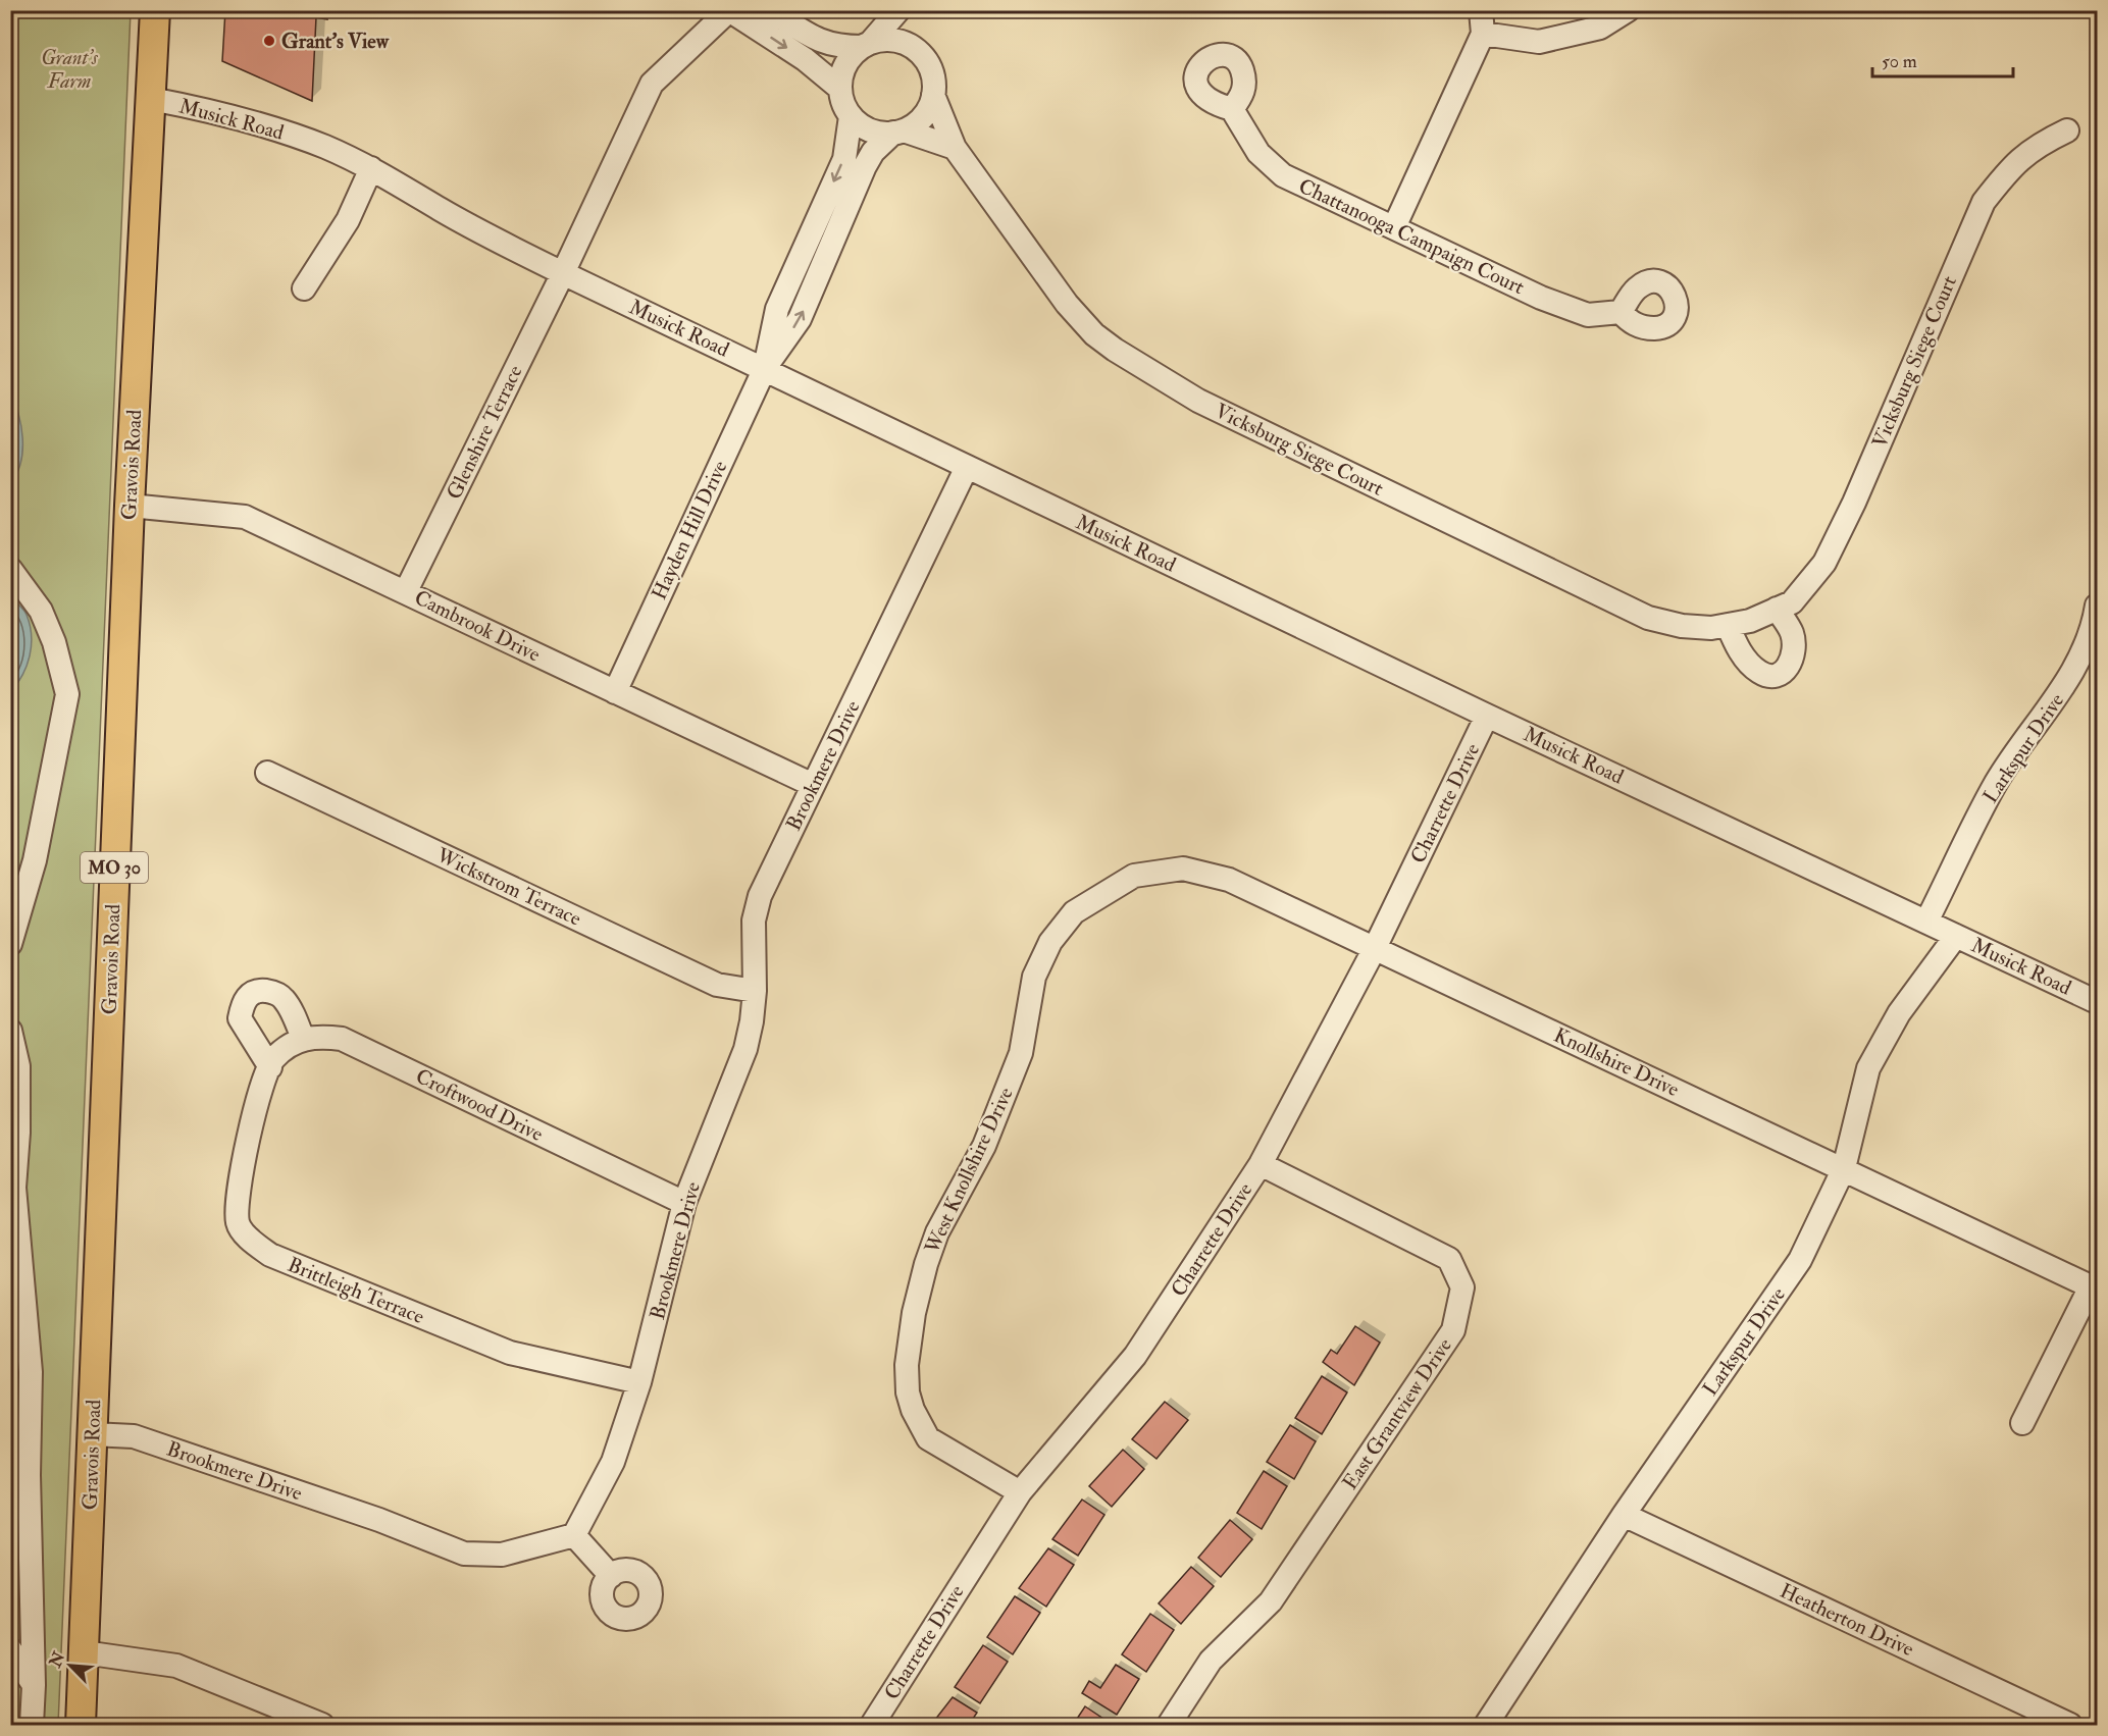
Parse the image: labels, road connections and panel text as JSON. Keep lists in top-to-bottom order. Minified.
{"streets":{"main road":["Gravois Road","MO 30"],"street":["Musick Road","Chattanooga Campaign Court","Vicksburg Siege Court","Glenshire Terrace","Hayden Hill Drive","Cambrook Drive","Larkspur Drive","Brookmere Drive","Charrette Drive","Wickstrom Terrace","Knollshire Drive","Croftwood Drive","West Knollshire Drive","Brittleigh Terrace","East Grantview Drive","Heatherton Drive"]},"crossings":[["Musick Road","Glenshire Terrace"],["Musick Road","Gravois Road"],["Musick Road","Hayden Hill Drive"],["Musick Road","Larkspur Drive"],["Musick Road","Brookmere Drive"],["Musick Road","Charrette Drive"],["Glenshire Terrace","Cambrook Drive"],["Gravois Road","Cambrook Drive"],["Gravois Road","Brookmere Drive"],["Hayden Hill Drive","Cambrook Drive"],["Cambrook Drive","Brookmere Drive"],["Larkspur Drive","Knollshire Drive"],["Larkspur Drive","Heatherton Drive"],["Brookmere Drive","Wickstrom Terrace"],["Brookmere Drive","Croftwood Drive"],["Brookmere Drive","Brittleigh Terrace"],["Charrette Drive","Knollshire Drive"],["Charrette Drive","West Knollshire Drive"],["Charrette Drive","East Grantview Drive"],["Knollshire Drive","West Knollshire Drive"]],"parks":["Grant's Farm"],"places":["Grant's View"],"scale_bar":"50 m","north":"top left"}
